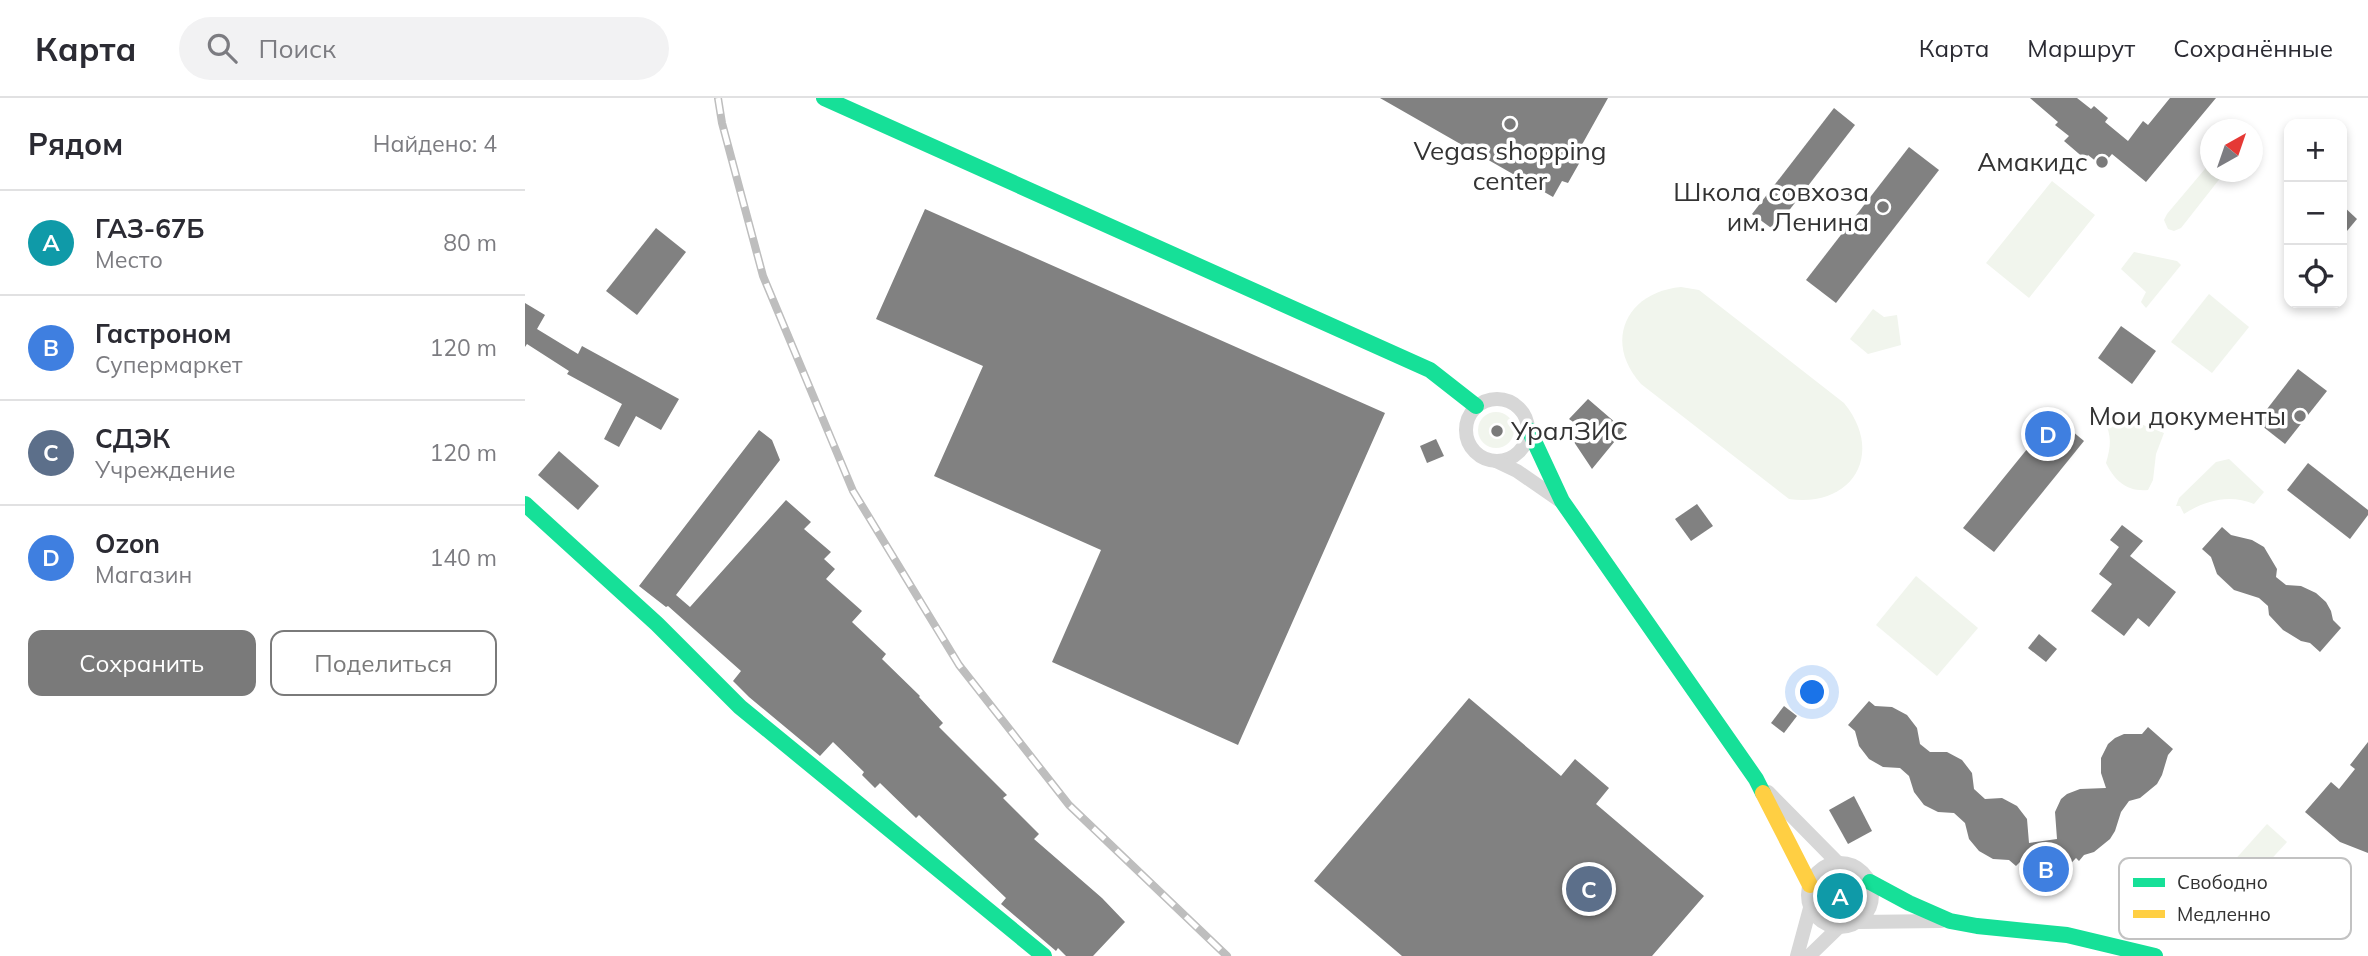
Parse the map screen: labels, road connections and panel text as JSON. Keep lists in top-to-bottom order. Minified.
{"places":["Vegas shopping center","Амакидс","Школа совхоза им. Ленина","Мои документы","УралЗИС"],"legend":["Свободно","Медленно"],"north":"top right","page":{"header":"Карта","search":"Поиск","nav":["Карта","Маршрут","Сохранённые"],"heading":["Рядом","Найдено: 4"],"map_buttons":["+","−"],"list":[{"mark":"A","name":"ГАЗ-67Б","note":"Место","value":"80 m"},{"mark":"B","name":"Гастроном","note":"Супермаркет","value":"120 m"},{"mark":"C","name":"СДЭК","note":"Учреждение","value":"120 m"},{"mark":"D","name":"Ozon","note":"Магазин","value":"140 m"}],"pins":["D","B","C","A"],"buttons":["Сохранить","Поделиться"]}}
